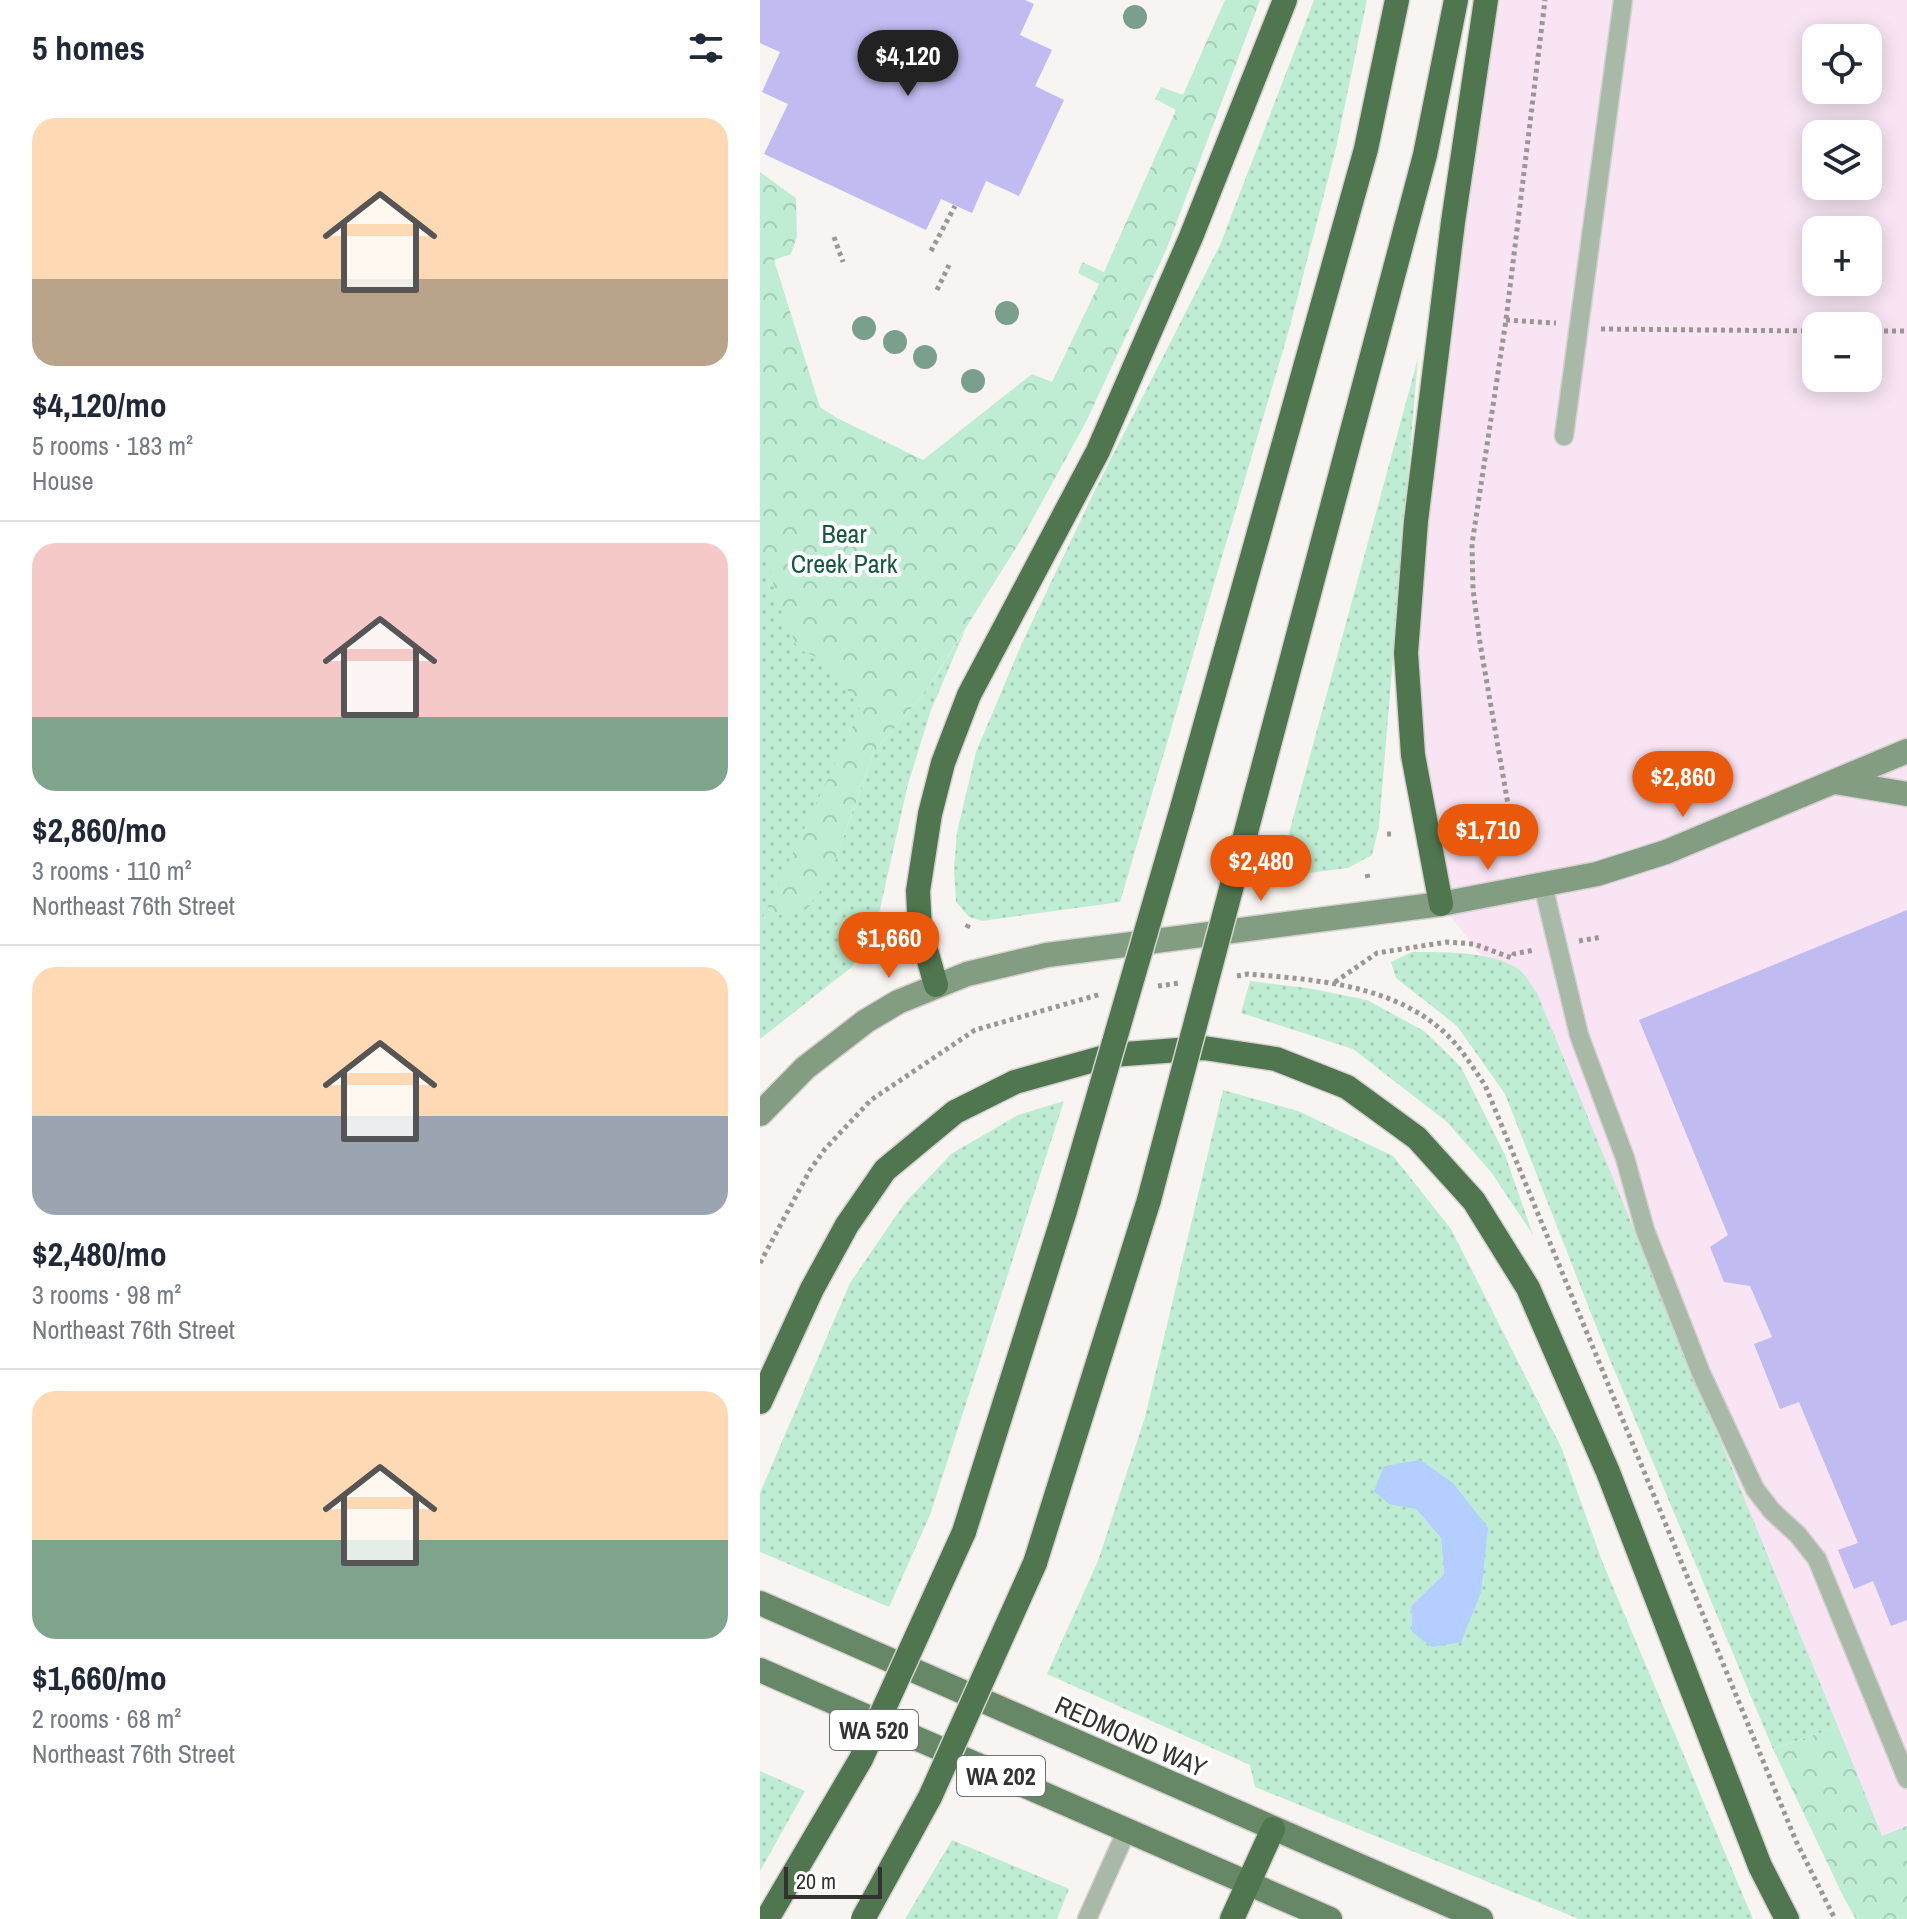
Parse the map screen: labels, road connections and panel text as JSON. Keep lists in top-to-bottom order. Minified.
{"streets":{"highway":["WA 520"],"main road":["REDMOND WAY","WA 202"]},"parks":["Bear Creek Park"],"scale_bar":"20 m","page":{"heading":"5 homes","map_buttons":["+","−"],"price":["$4,120","$2,860","$1,710","$2,480","$1,660"],"list":[{"name":"$4,120/mo","note":"5 rooms · 183 m² · House"},{"name":"$2,860/mo","note":"3 rooms · 110 m² · Northeast 76th Street"},{"name":"$2,480/mo","note":"3 rooms · 98 m² · Northeast 76th Street"},{"name":"$1,660/mo","note":"2 rooms · 68 m² · Northeast 76th Street"}],"scale":"20 m"}}
